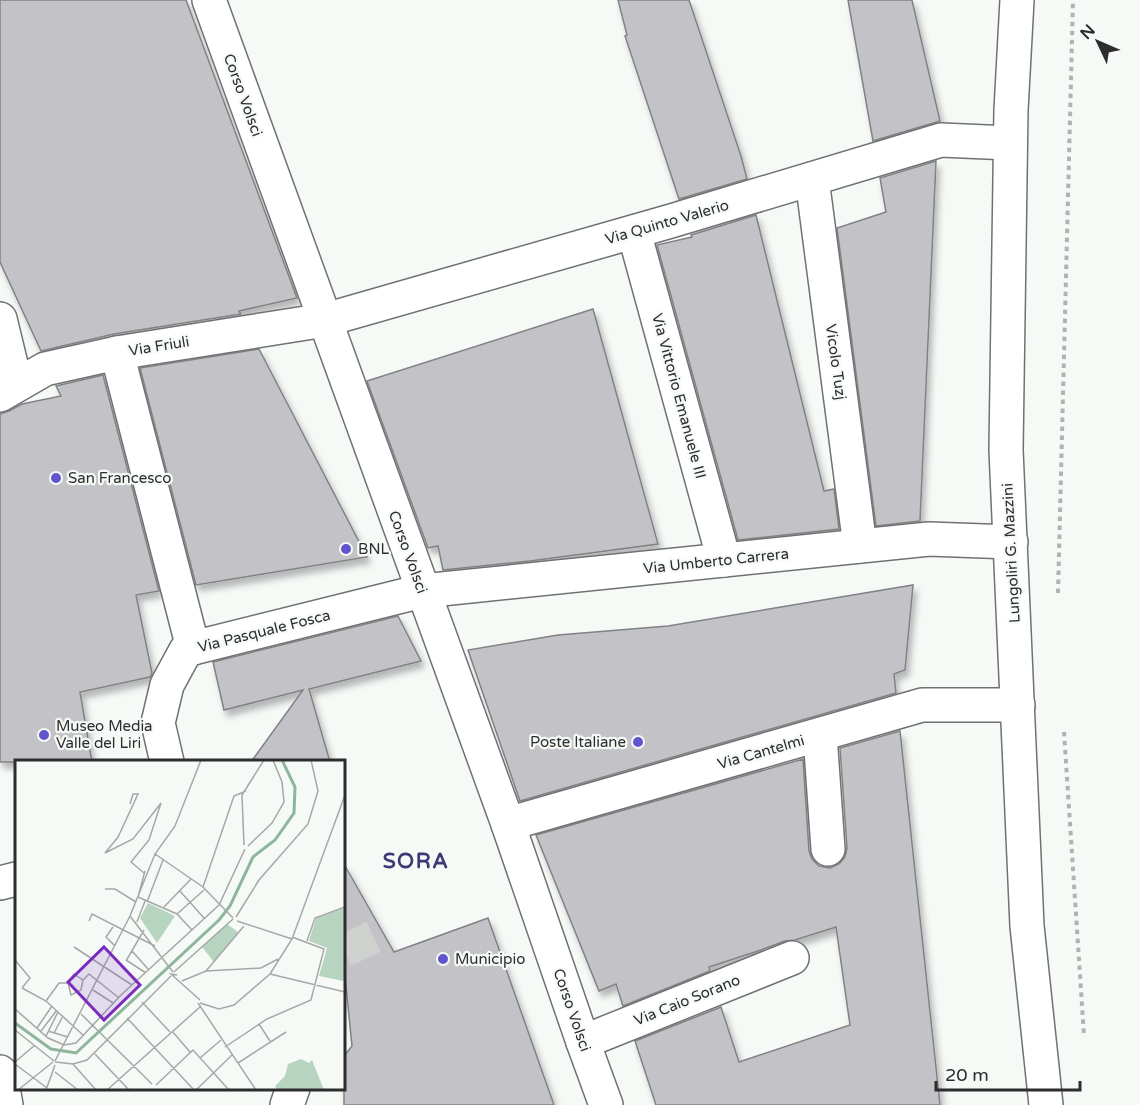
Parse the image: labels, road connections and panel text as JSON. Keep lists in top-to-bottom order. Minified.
{"streets":{"street":["Corso Volsci","Via Quinto Valerio","Via Friuli","Vicolo Tuzj","Via Vittorio Emanuele III","Lungoliri G. Mazzini","Via Umberto Carrera","Via Pasquale Fosca","Via Cantelmi","Via Caio Sorano"]},"crossings":[["Corso Volsci","Via Quinto Valerio"],["Corso Volsci","Via Friuli"],["Corso Volsci","Via Umberto Carrera"],["Corso Volsci","Via Pasquale Fosca"],["Corso Volsci","Via Cantelmi"],["Corso Volsci","Via Caio Sorano"],["Via Quinto Valerio","Via Friuli"],["Via Quinto Valerio","Vicolo Tuzj"],["Via Quinto Valerio","Via Vittorio Emanuele III"],["Via Quinto Valerio","Lungoliri G. Mazzini"],["Vicolo Tuzj","Via Umberto Carrera"],["Via Vittorio Emanuele III","Via Umberto Carrera"],["Lungoliri G. Mazzini","Via Umberto Carrera"],["Lungoliri G. Mazzini","Via Cantelmi"],["Via Umberto Carrera","Via Pasquale Fosca"]],"districts":["SORA"],"places":["San Francesco","BNL","Museo Media Valle del Liri","Poste Italiane","Municipio"],"scale_bar":"20 m","north":"top left"}
